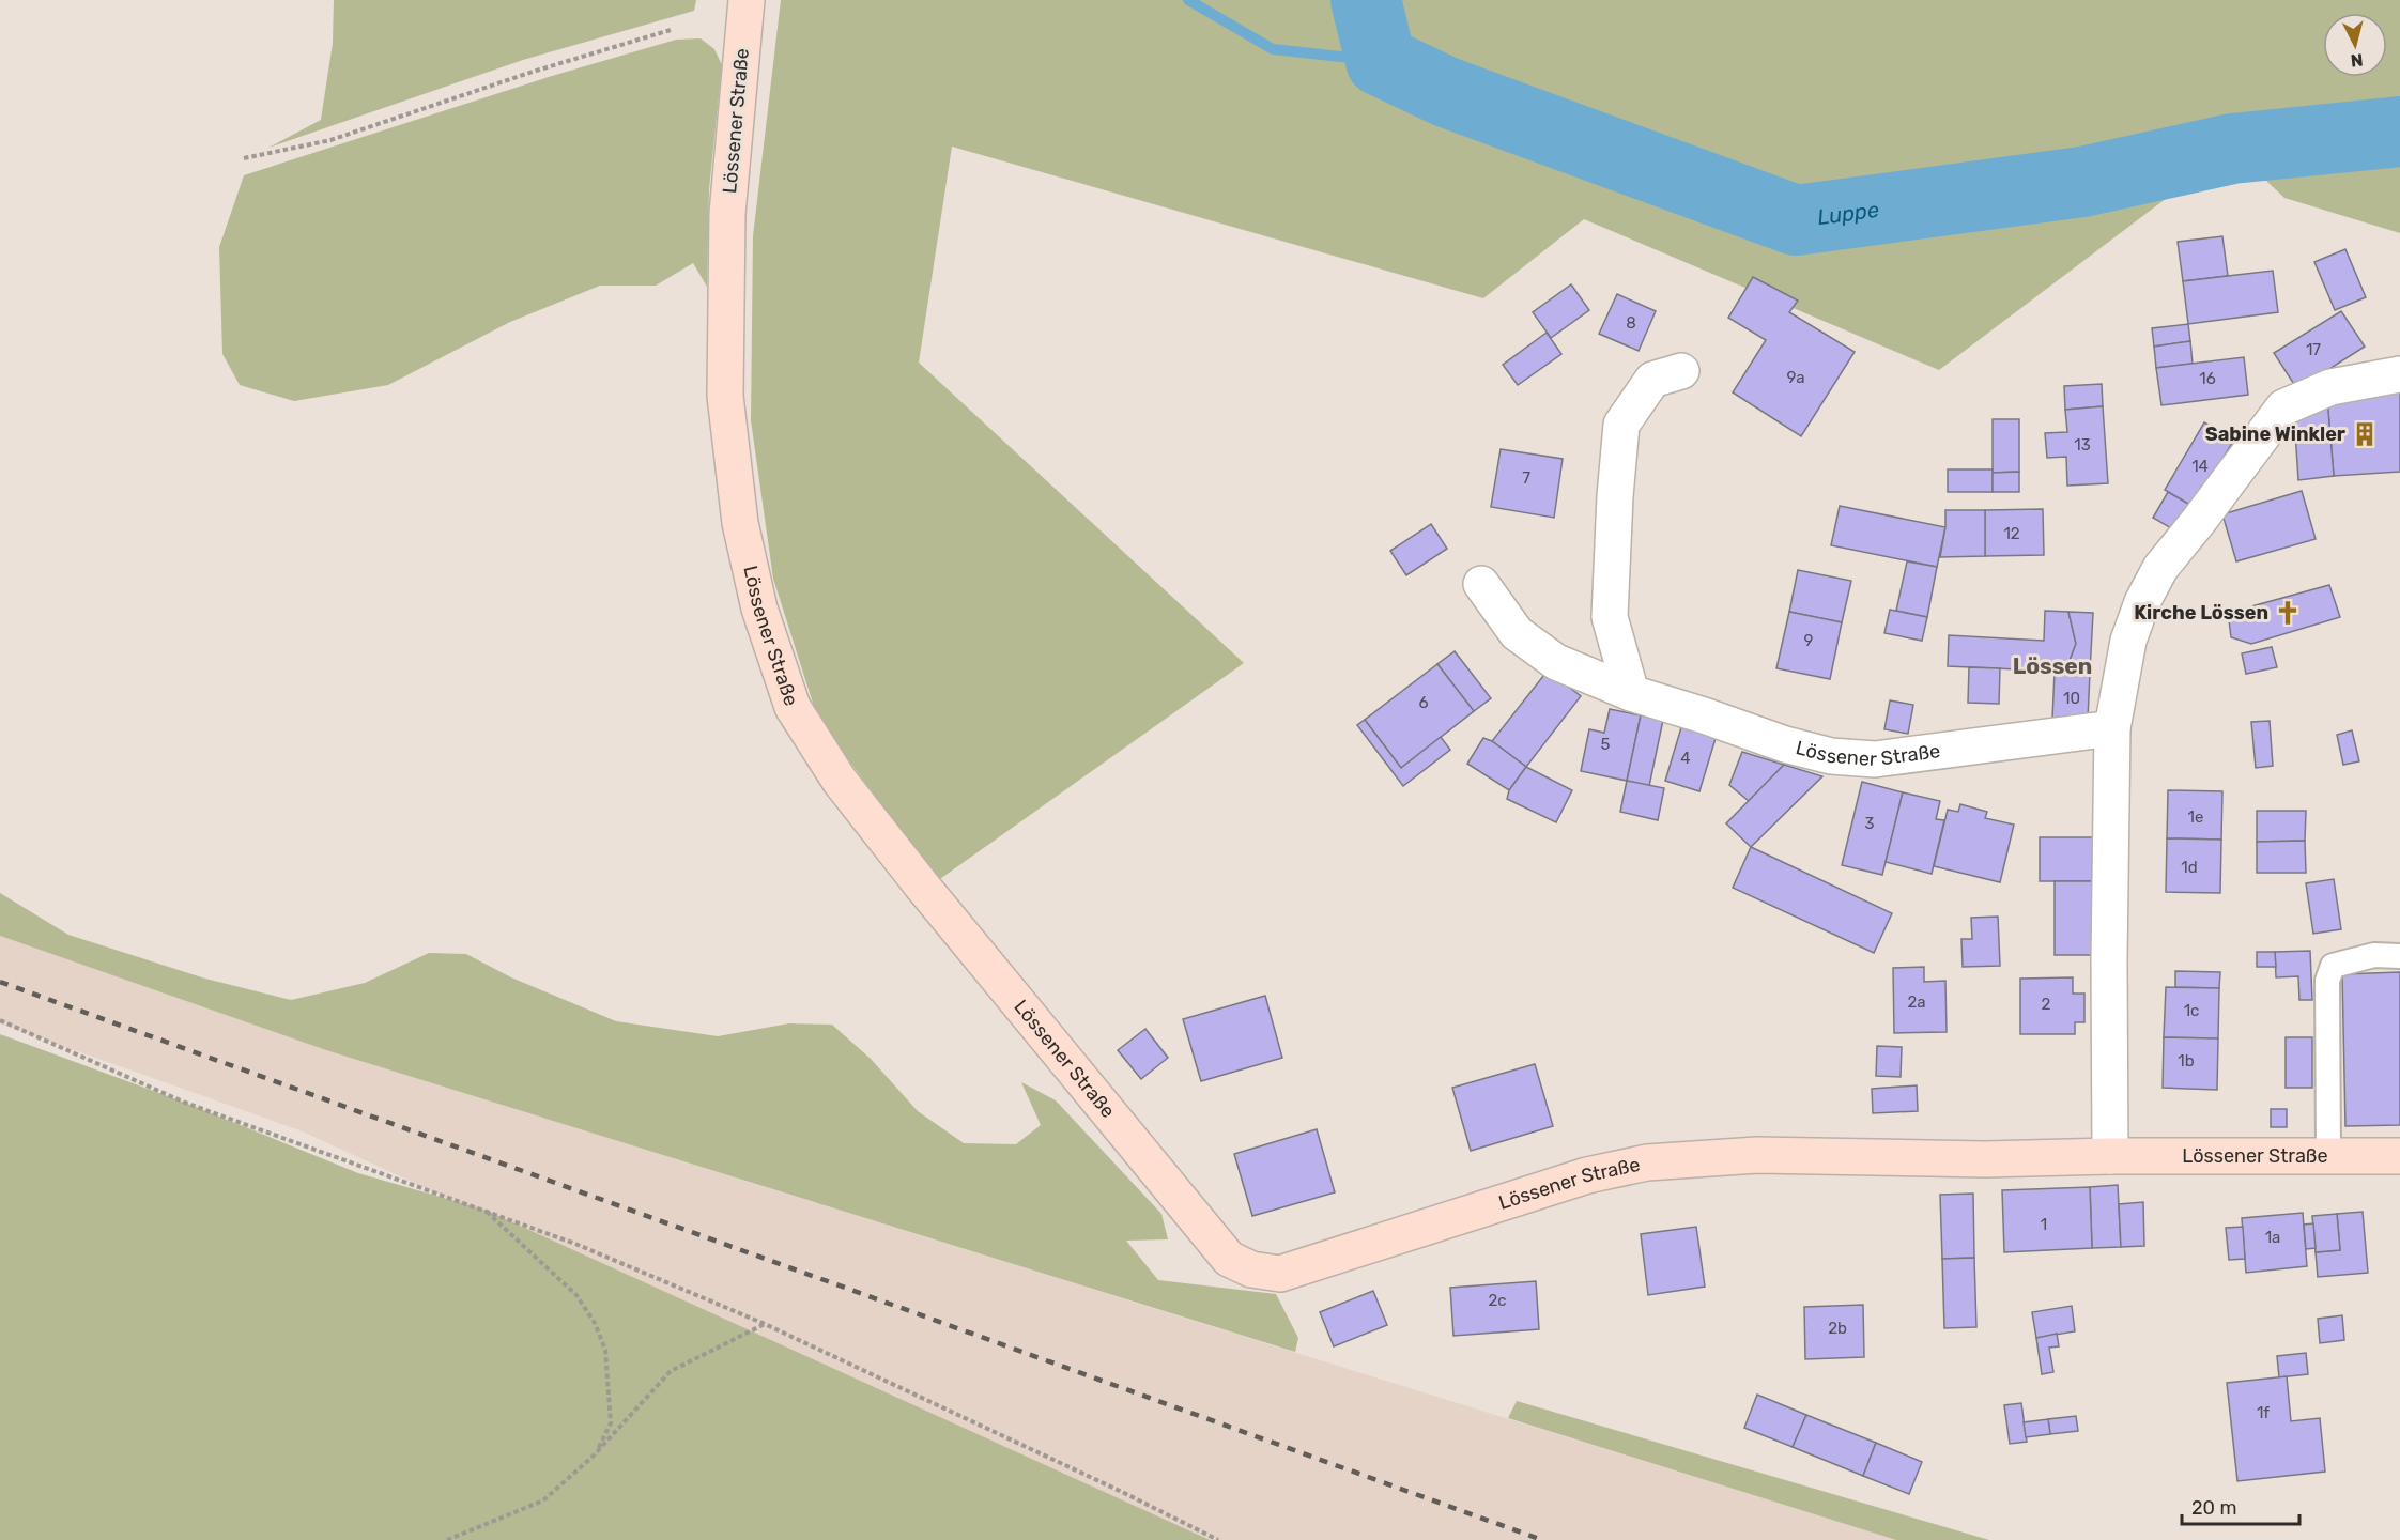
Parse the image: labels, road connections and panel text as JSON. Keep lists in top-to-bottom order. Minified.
{"streets":{"street":["Lössener Straße"]},"districts":["Lössen"],"water":["Luppe"],"places":{"building":["Sabine Winkler"],"church":["Kirche Lössen"]},"house_numbers":["8","17","9a","16","13","14","7","12","9","10","6","5","4","1e","3","1d","2a","2","1c","1b","1","1a","2c","2b","1f"],"scale_bar":"20 m","north":"bottom"}
